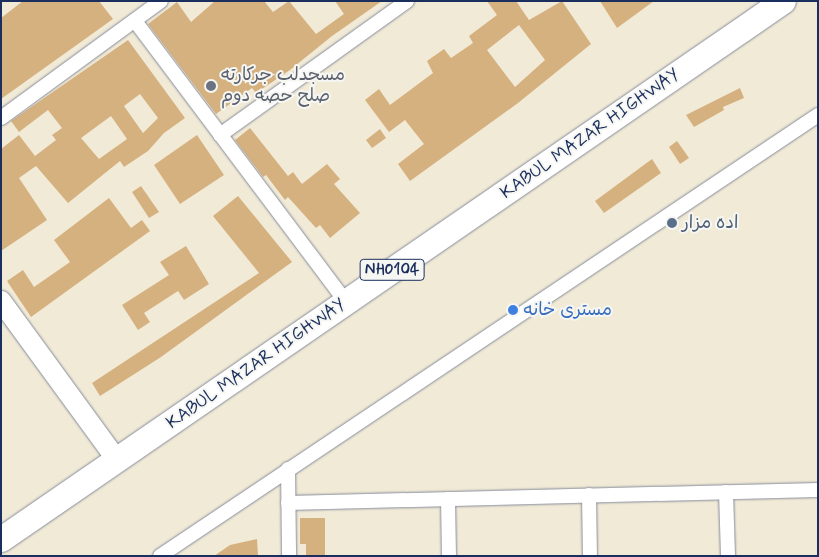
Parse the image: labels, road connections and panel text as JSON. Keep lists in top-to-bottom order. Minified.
{"streets":{"highway":["KABUL MAZAR HIGHWAY","NH0104"]},"places":["مسجدلب جرکارته صلح حصه دوم","اده مزار","مستری خانه"]}
